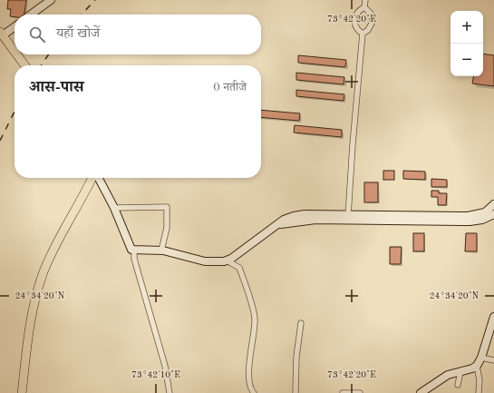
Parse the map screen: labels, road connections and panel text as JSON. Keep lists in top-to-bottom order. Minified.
{"page":{"map_buttons":["+","−"],"search":"यहाँ खोजें","heading":["आस-पास","0 नतीजे"]},"coordinates":["73°42'20\"E","24°34'20\"N","73°42'10\"E"]}
